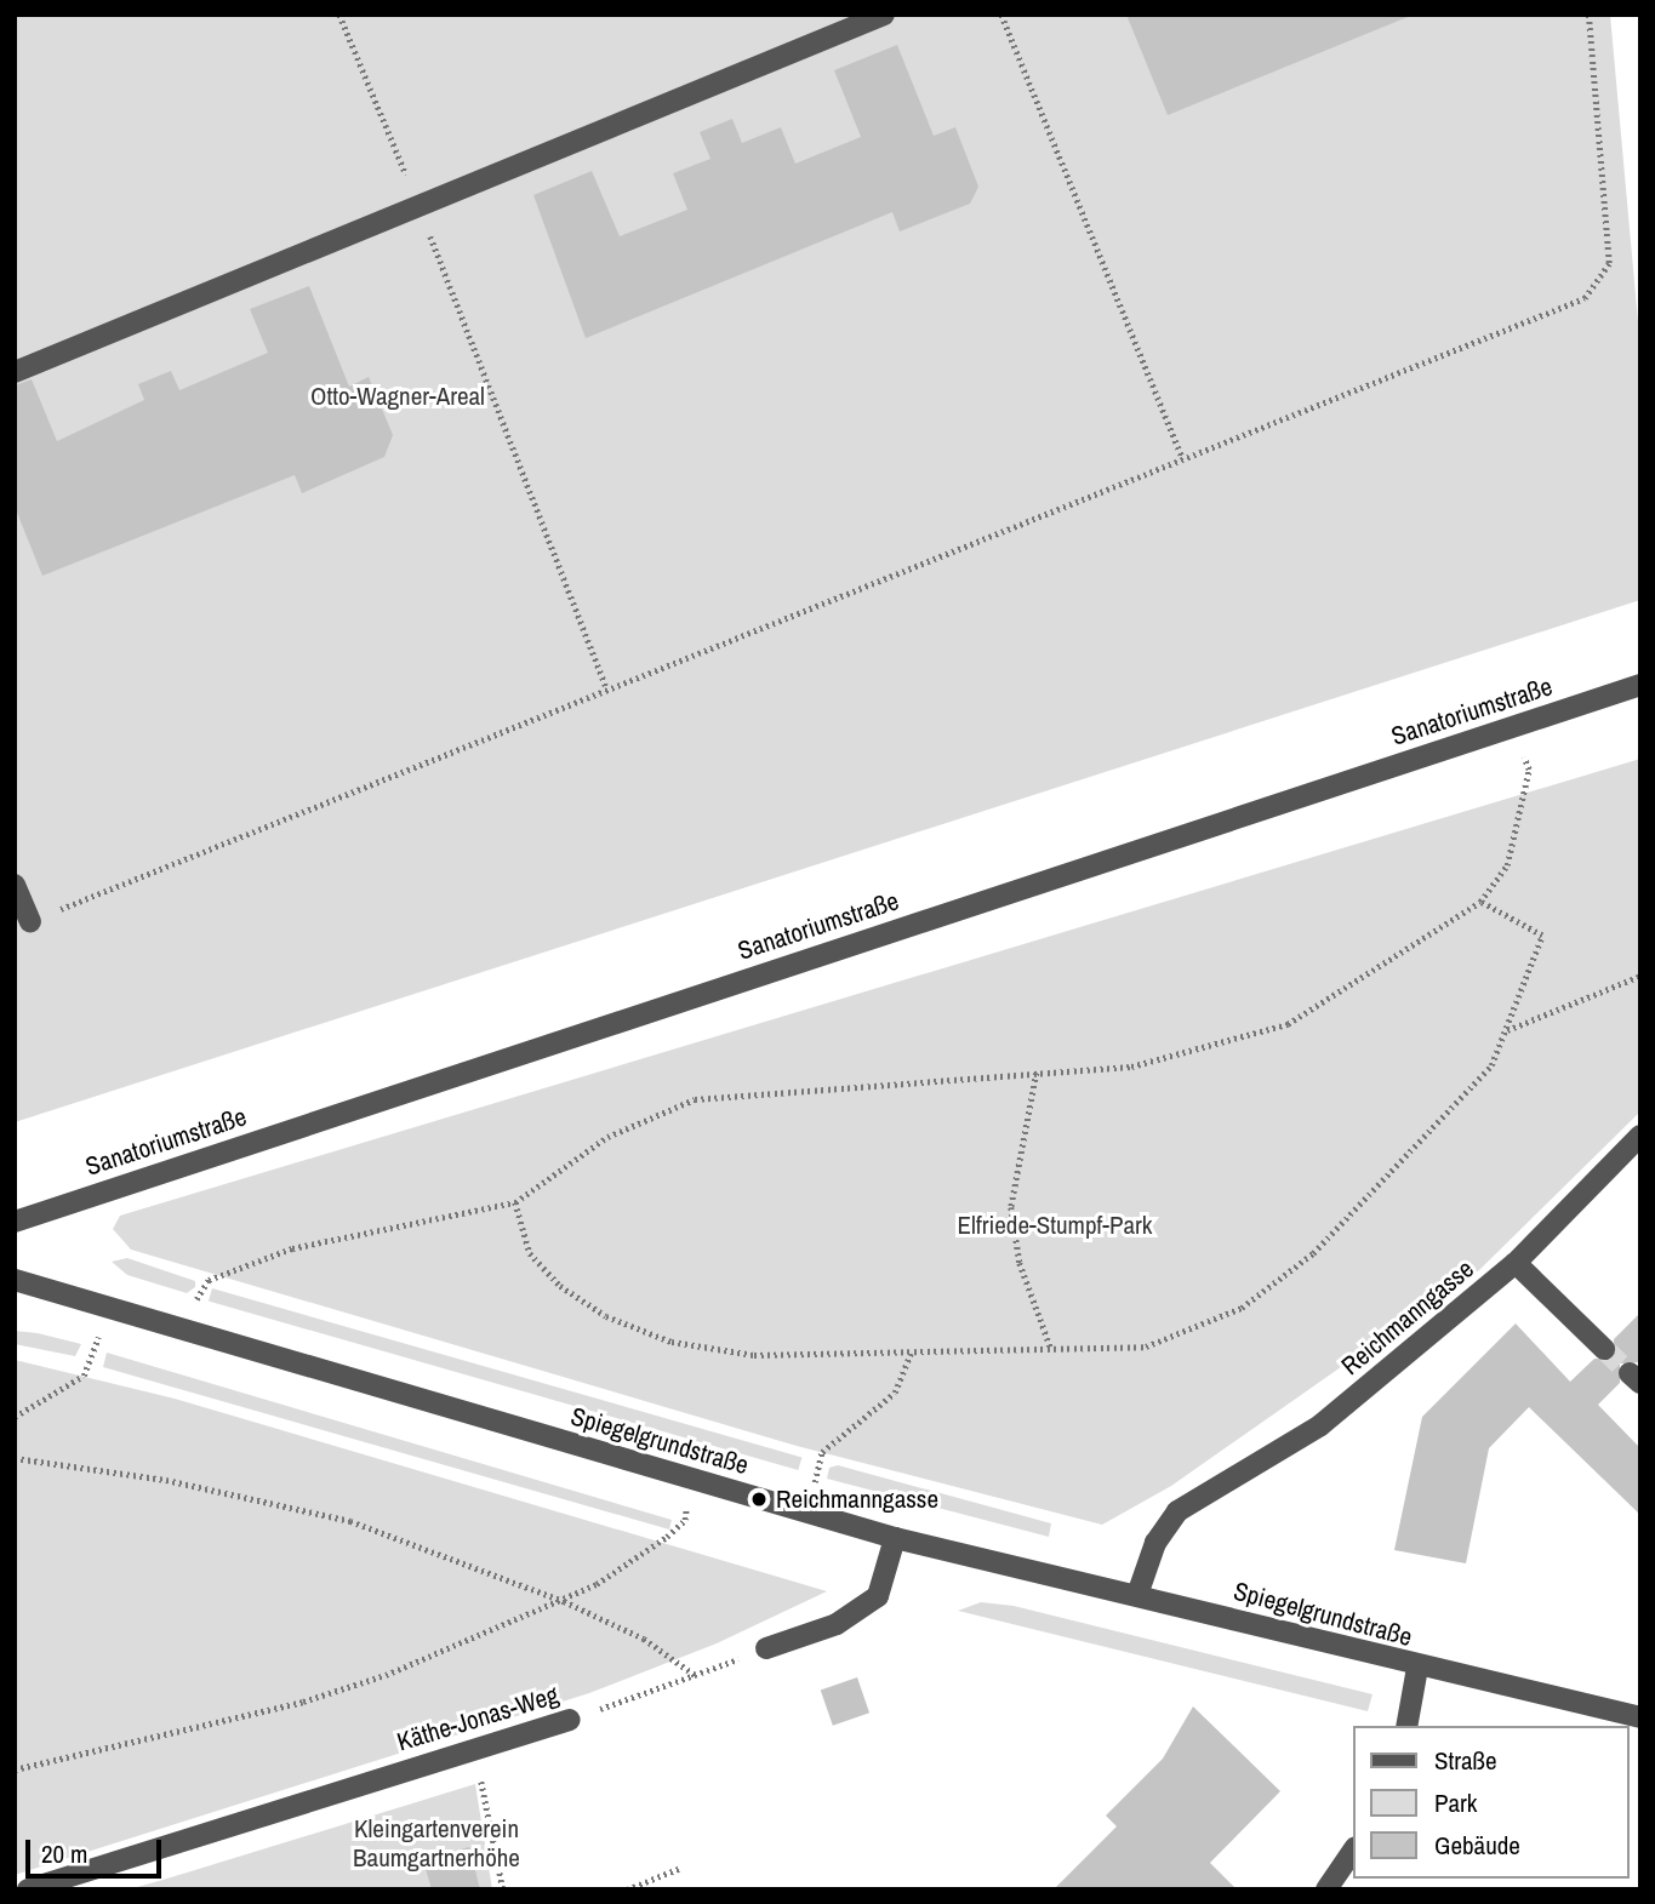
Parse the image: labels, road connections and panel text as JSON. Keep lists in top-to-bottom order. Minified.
{"streets":{"street":["Sanatoriumstraße","Reichmanngasse","Spiegelgrundstraße","Käthe-Jonas-Weg"]},"crossings":[["Reichmanngasse","Spiegelgrundstraße"]],"parks":["Otto-Wagner-Areal","Elfriede-Stumpf-Park","Kleingartenverein Baumgartnerhöhe"],"places":["Reichmanngasse"],"legend":["Straße","Park","Gebäude"],"scale_bar":"20 m"}
